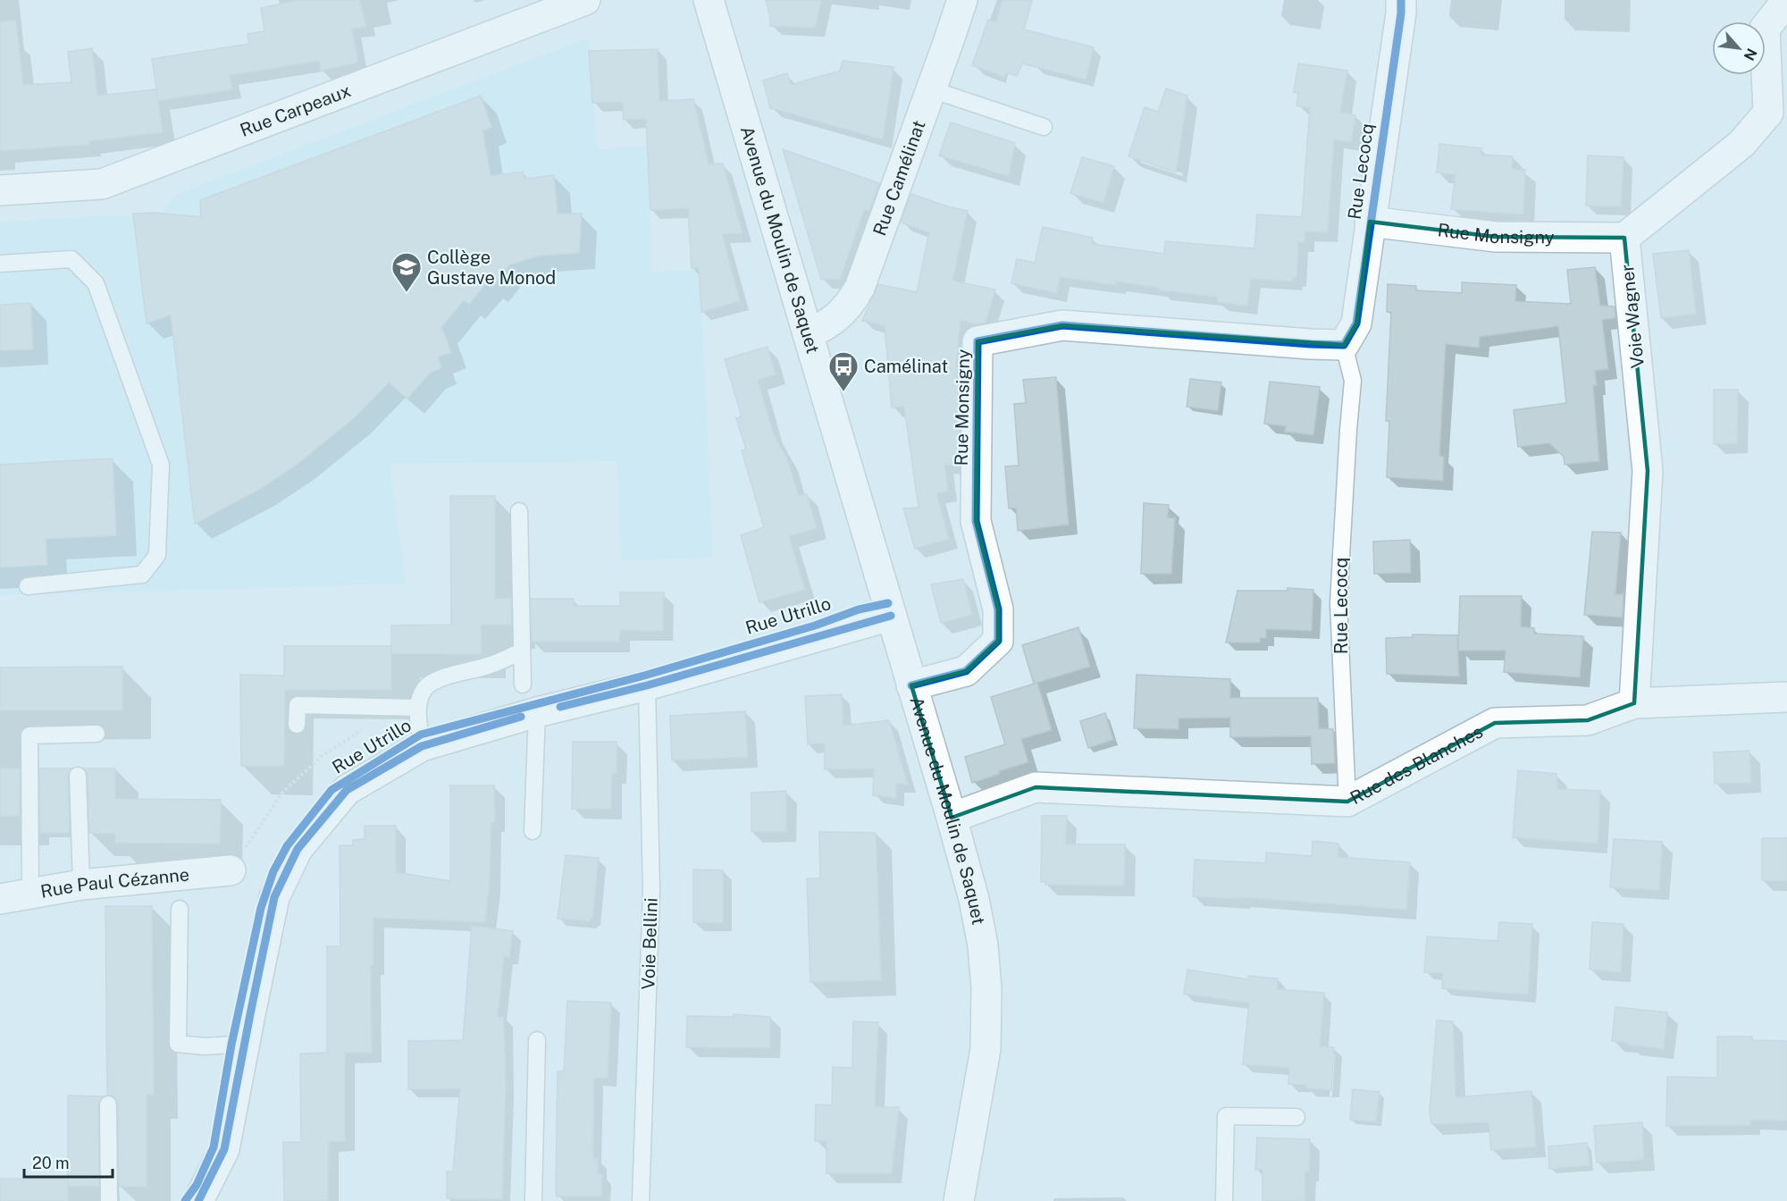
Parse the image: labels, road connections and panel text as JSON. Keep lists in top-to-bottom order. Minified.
{"streets":{"street":["Rue Carpeaux","Rue Lecocq","Rue Camélinat","Rue Monsigny","Avenue du Moulin de Saquet","Voie Wagner","Rue Utrillo","Rue des Blanches","Rue Paul Cézanne"],"lane":["Voie Bellini"]},"crossings":[["Rue Lecocq","Rue Monsigny"],["Rue Lecocq","Rue des Blanches"],["Rue Camélinat","Avenue du Moulin de Saquet"],["Rue Monsigny","Avenue du Moulin de Saquet"],["Rue Monsigny","Voie Wagner"],["Avenue du Moulin de Saquet","Rue Utrillo"],["Avenue du Moulin de Saquet","Rue des Blanches"],["Voie Wagner","Rue des Blanches"],["Rue Utrillo","Voie Bellini"]],"places":{"school or university":["Collège Gustave Monod"],"bus stop":["Camélinat"]},"scale_bar":"20 m","north":"bottom right"}
